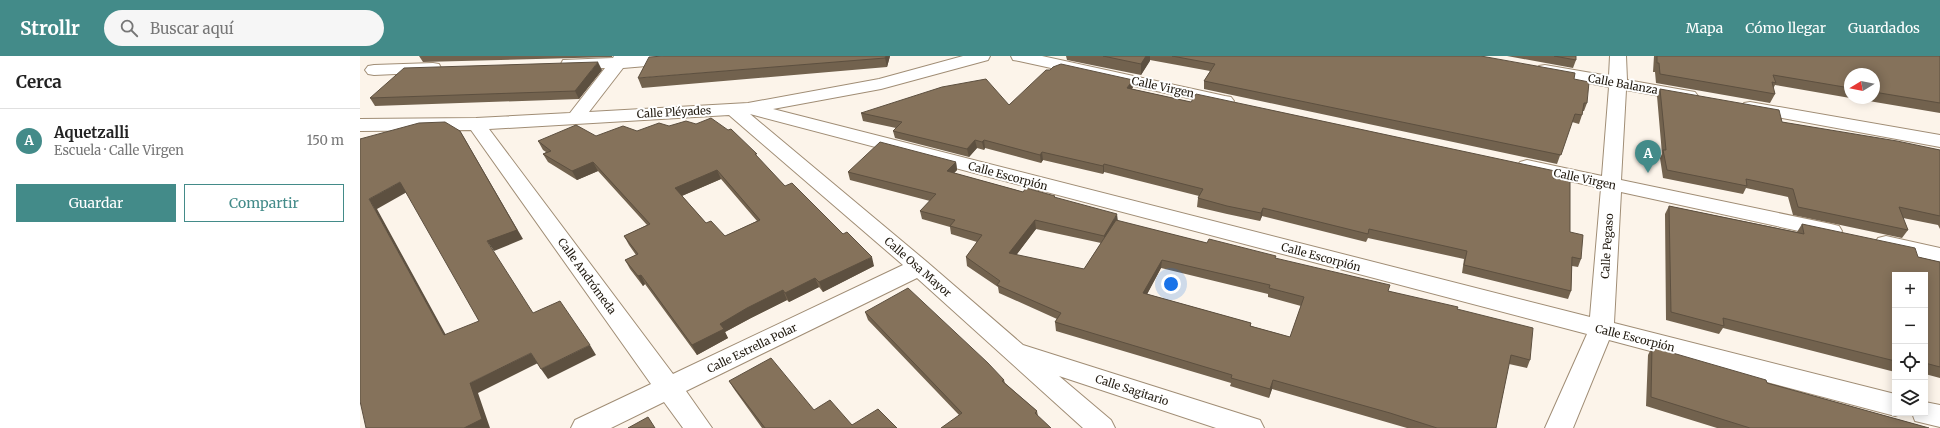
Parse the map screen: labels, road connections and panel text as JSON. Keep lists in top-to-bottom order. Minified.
{"streets":{"street":["Calle Balanza","Calle Virgen","Calle Pléyades","Calle Escorpión","Calle Pegaso","Calle Osa Mayor","Calle Andrómeda","Calle Estrella Polar","Calle Sagitario"]},"crossings":[["Calle Balanza","Calle Pegaso"],["Calle Virgen","Calle Pegaso"],["Calle Pléyades","Calle Escorpión"],["Calle Pléyades","Calle Osa Mayor"],["Calle Pléyades","Calle Andrómeda"],["Calle Escorpión","Calle Pegaso"],["Calle Escorpión","Calle Osa Mayor"],["Calle Osa Mayor","Calle Estrella Polar"],["Calle Osa Mayor","Calle Sagitario"],["Calle Andrómeda","Calle Estrella Polar"]],"north":"left","page":{"header":"Strollr","search":"Buscar aquí","nav":["Mapa","Cómo llegar","Guardados"],"heading":"Cerca","list":[{"mark":"A","name":"Aquetzalli","note":"Escuela · Calle Virgen","value":"150 m"}],"pins":"A","buttons":["Guardar","Compartir"],"map_buttons":["+","−"]}}
